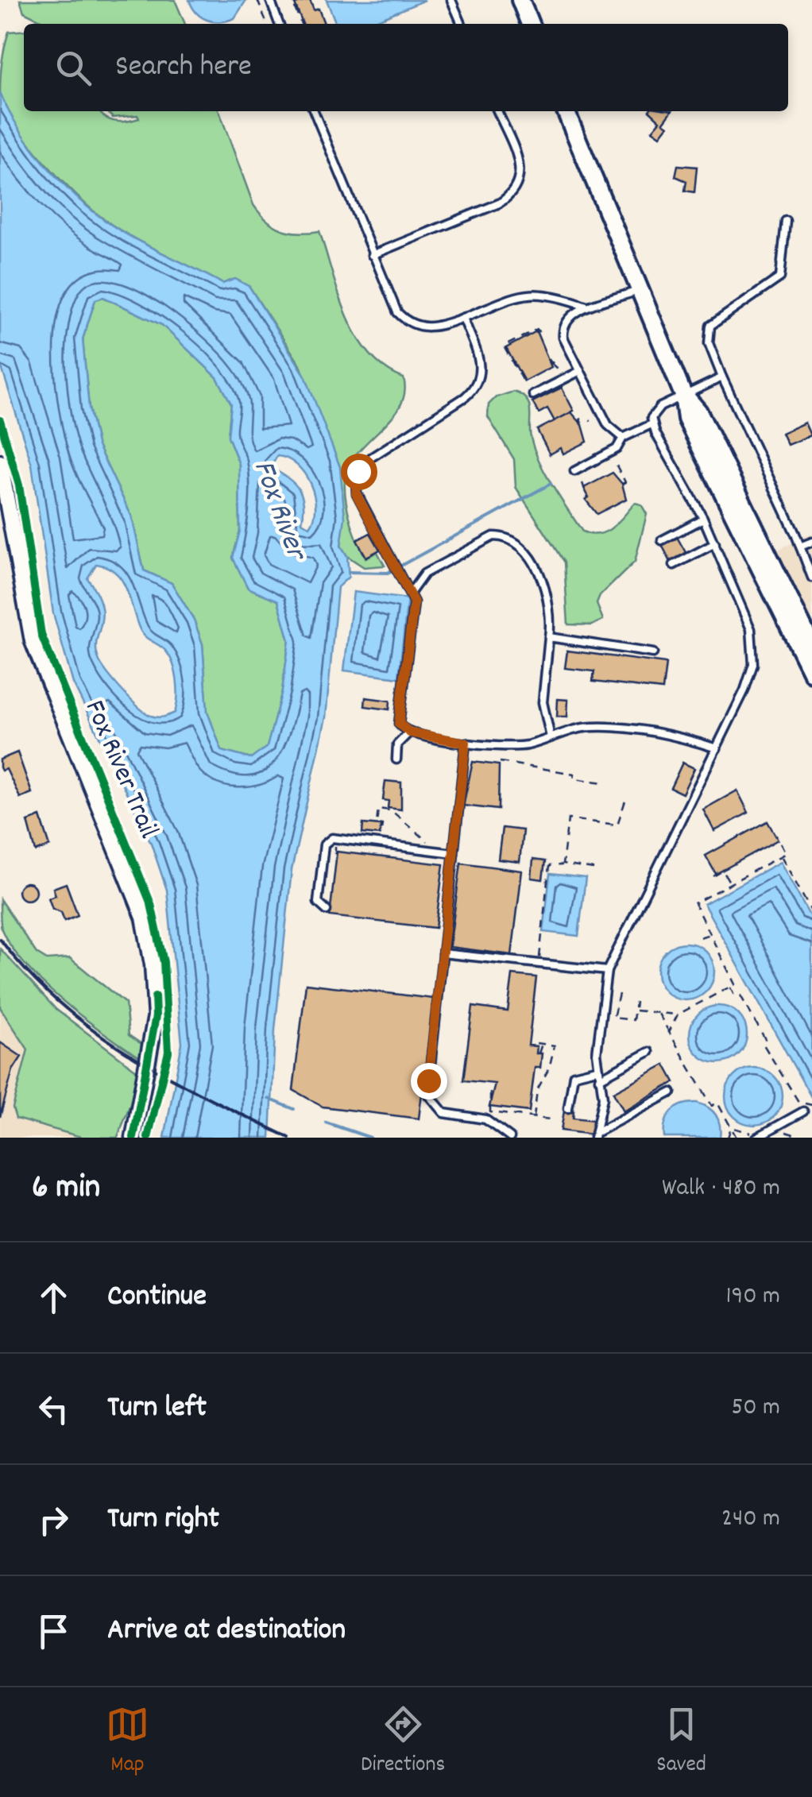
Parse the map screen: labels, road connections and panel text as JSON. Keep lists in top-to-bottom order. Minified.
{"streets":{"cycle path":["Fox River Trail"]},"water":["Fox River"],"page":{"search":"Search here","heading":["6 min","Walk · 480 m"],"list":[["Continue","190 m"],["Turn left","50 m"],["Turn right","240 m"],"Arrive at destination"],"nav":["Map","Directions","Saved"]}}
